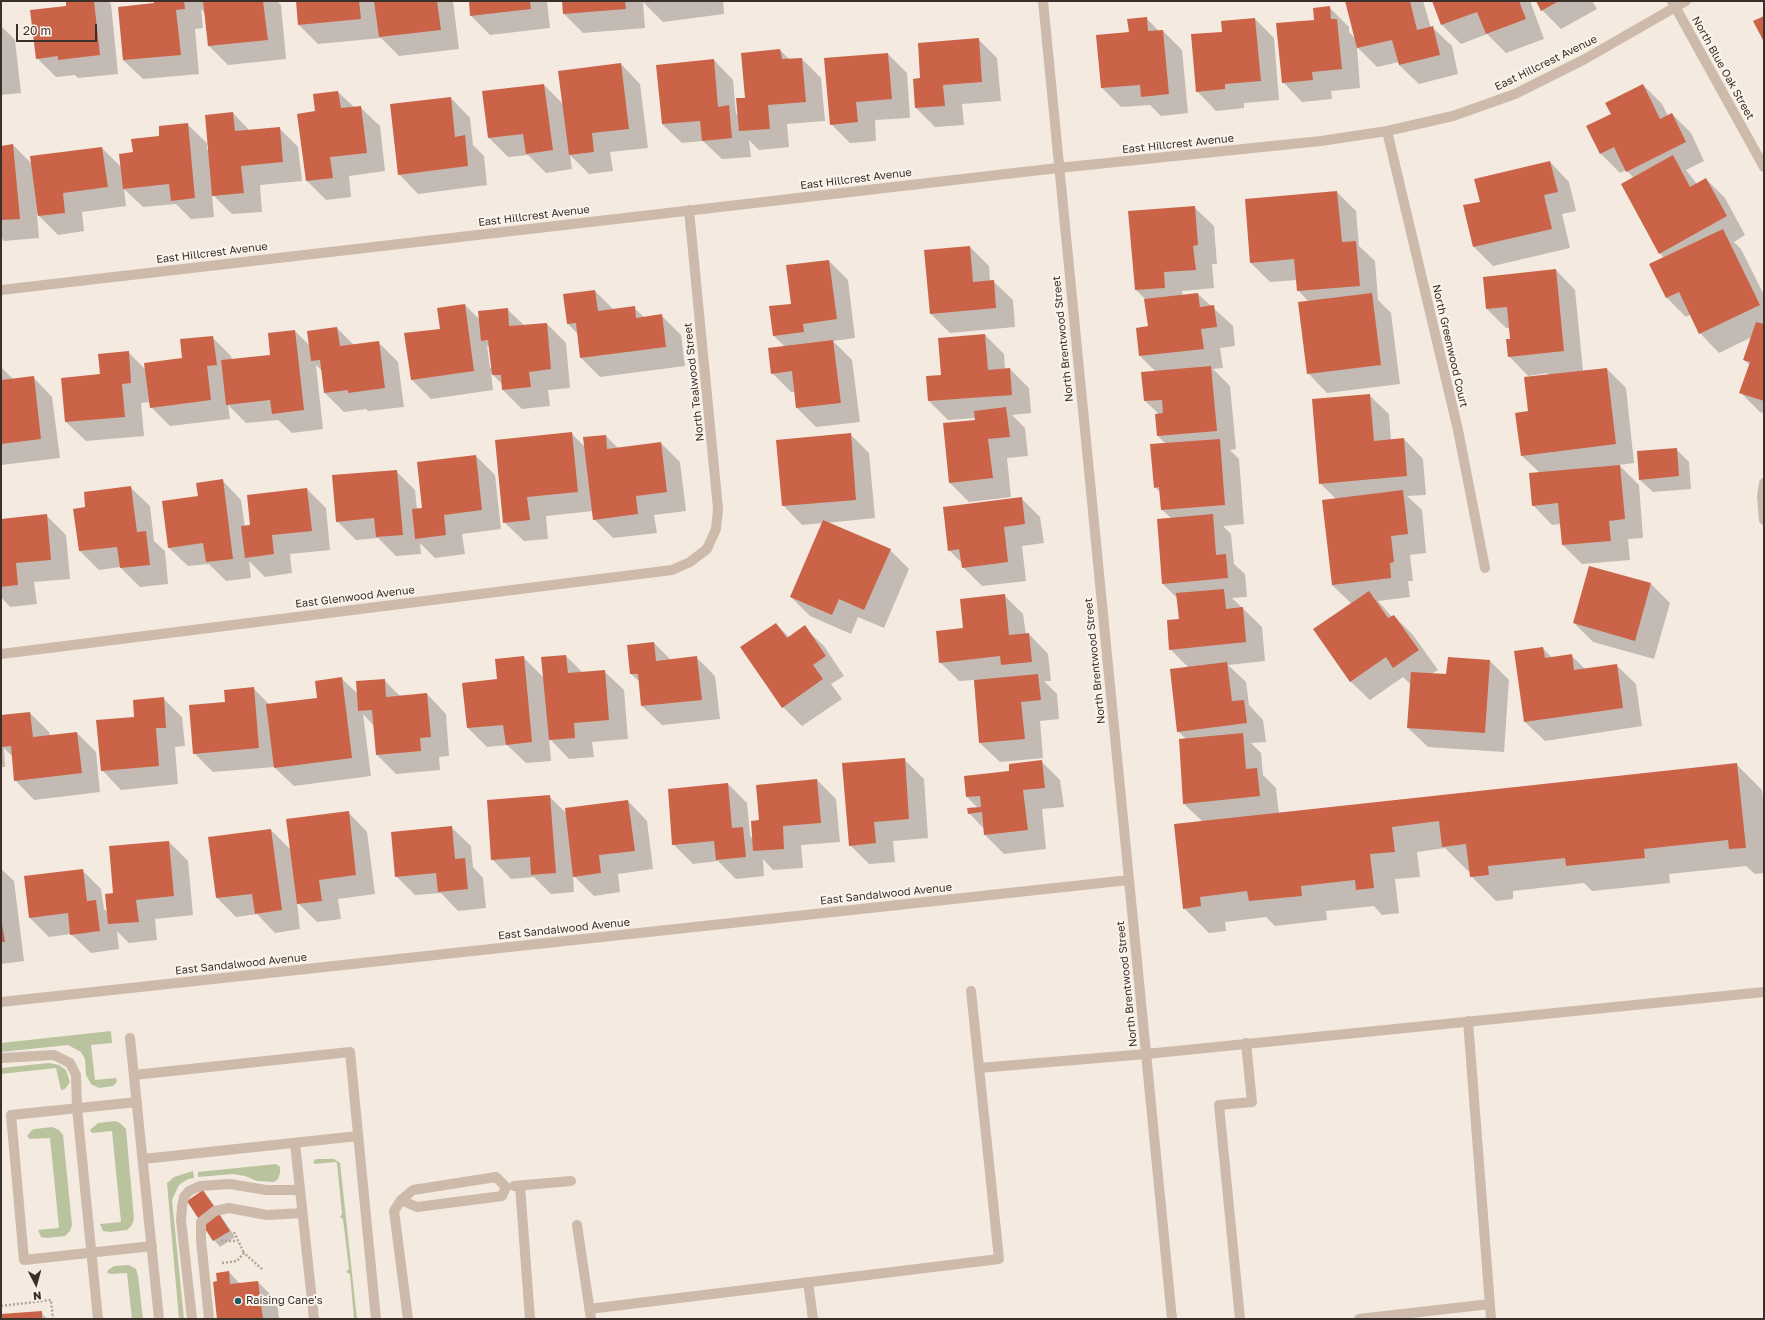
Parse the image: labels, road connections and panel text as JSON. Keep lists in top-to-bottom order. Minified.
{"streets":{"street":["East Hillcrest Avenue","North Blue Oak Street","North Brentwood Street","North Greenwood Court","North Tealwood Street","East Glenwood Avenue","East Sandalwood Avenue"]},"crossings":[["East Hillcrest Avenue","North Blue Oak Street"],["East Hillcrest Avenue","North Brentwood Street"],["East Hillcrest Avenue","North Greenwood Court"],["East Hillcrest Avenue","North Tealwood Street"],["North Brentwood Street","East Sandalwood Avenue"],["North Tealwood Street","East Glenwood Avenue"]],"places":["Raising Cane's"],"scale_bar":"20 m","north":"bottom"}
